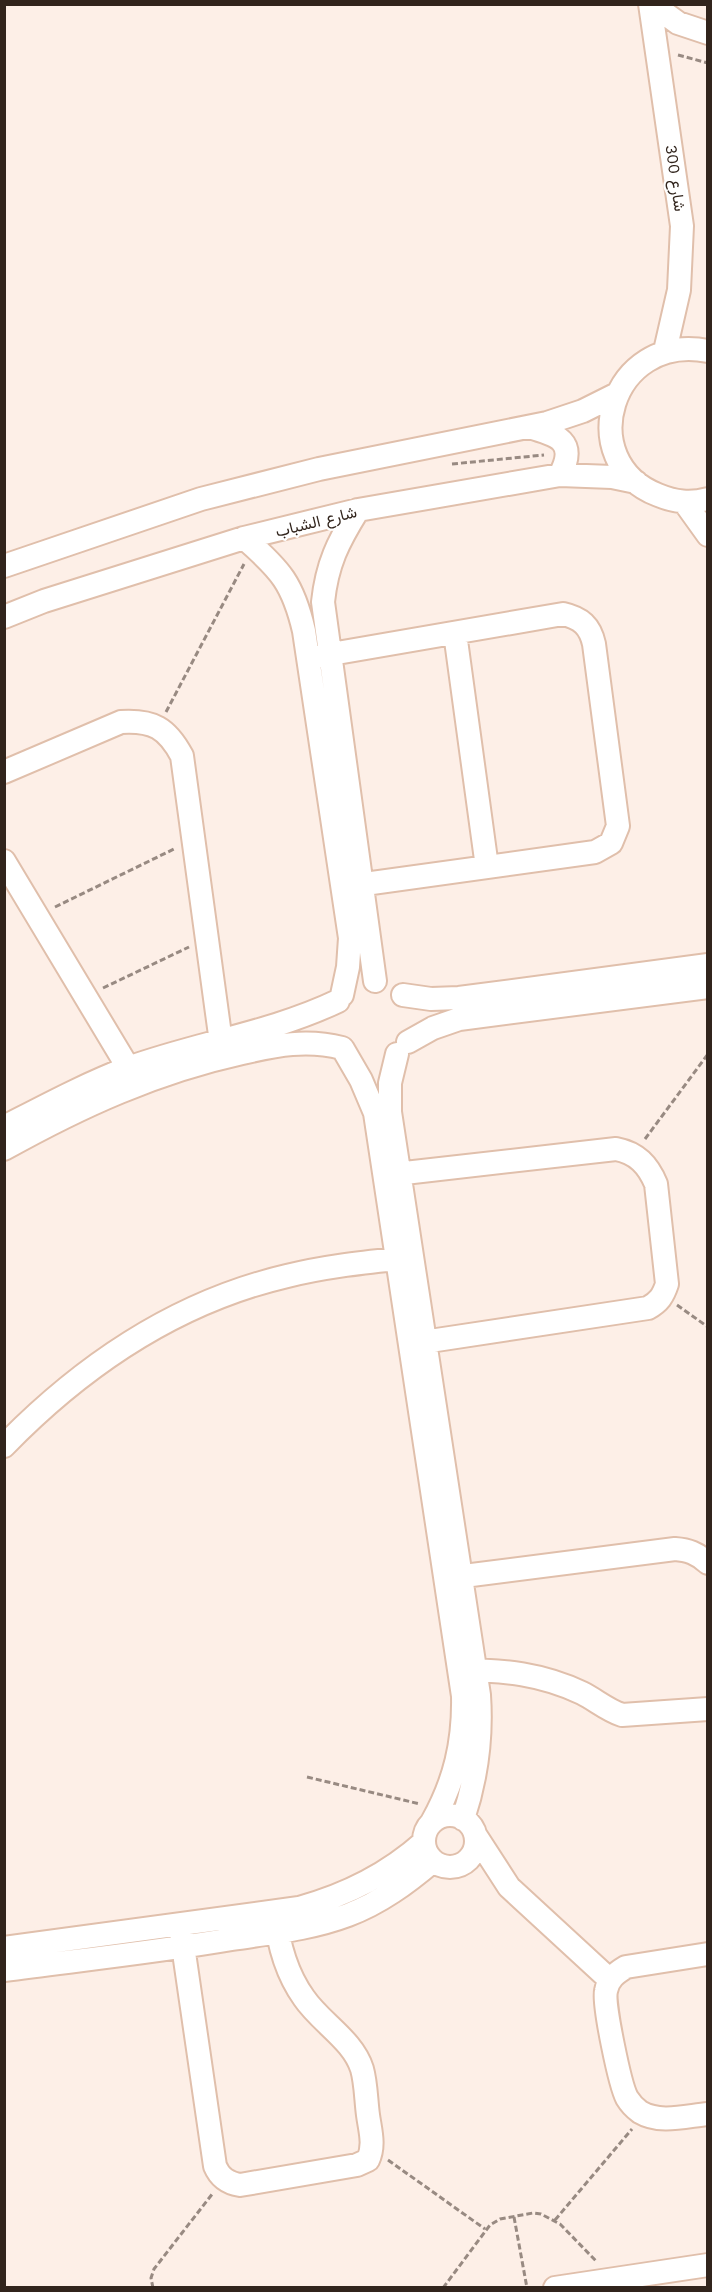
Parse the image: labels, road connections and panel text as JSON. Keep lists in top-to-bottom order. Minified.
{"streets":{"street":["شارع 300","شارع الشباب"]}}
